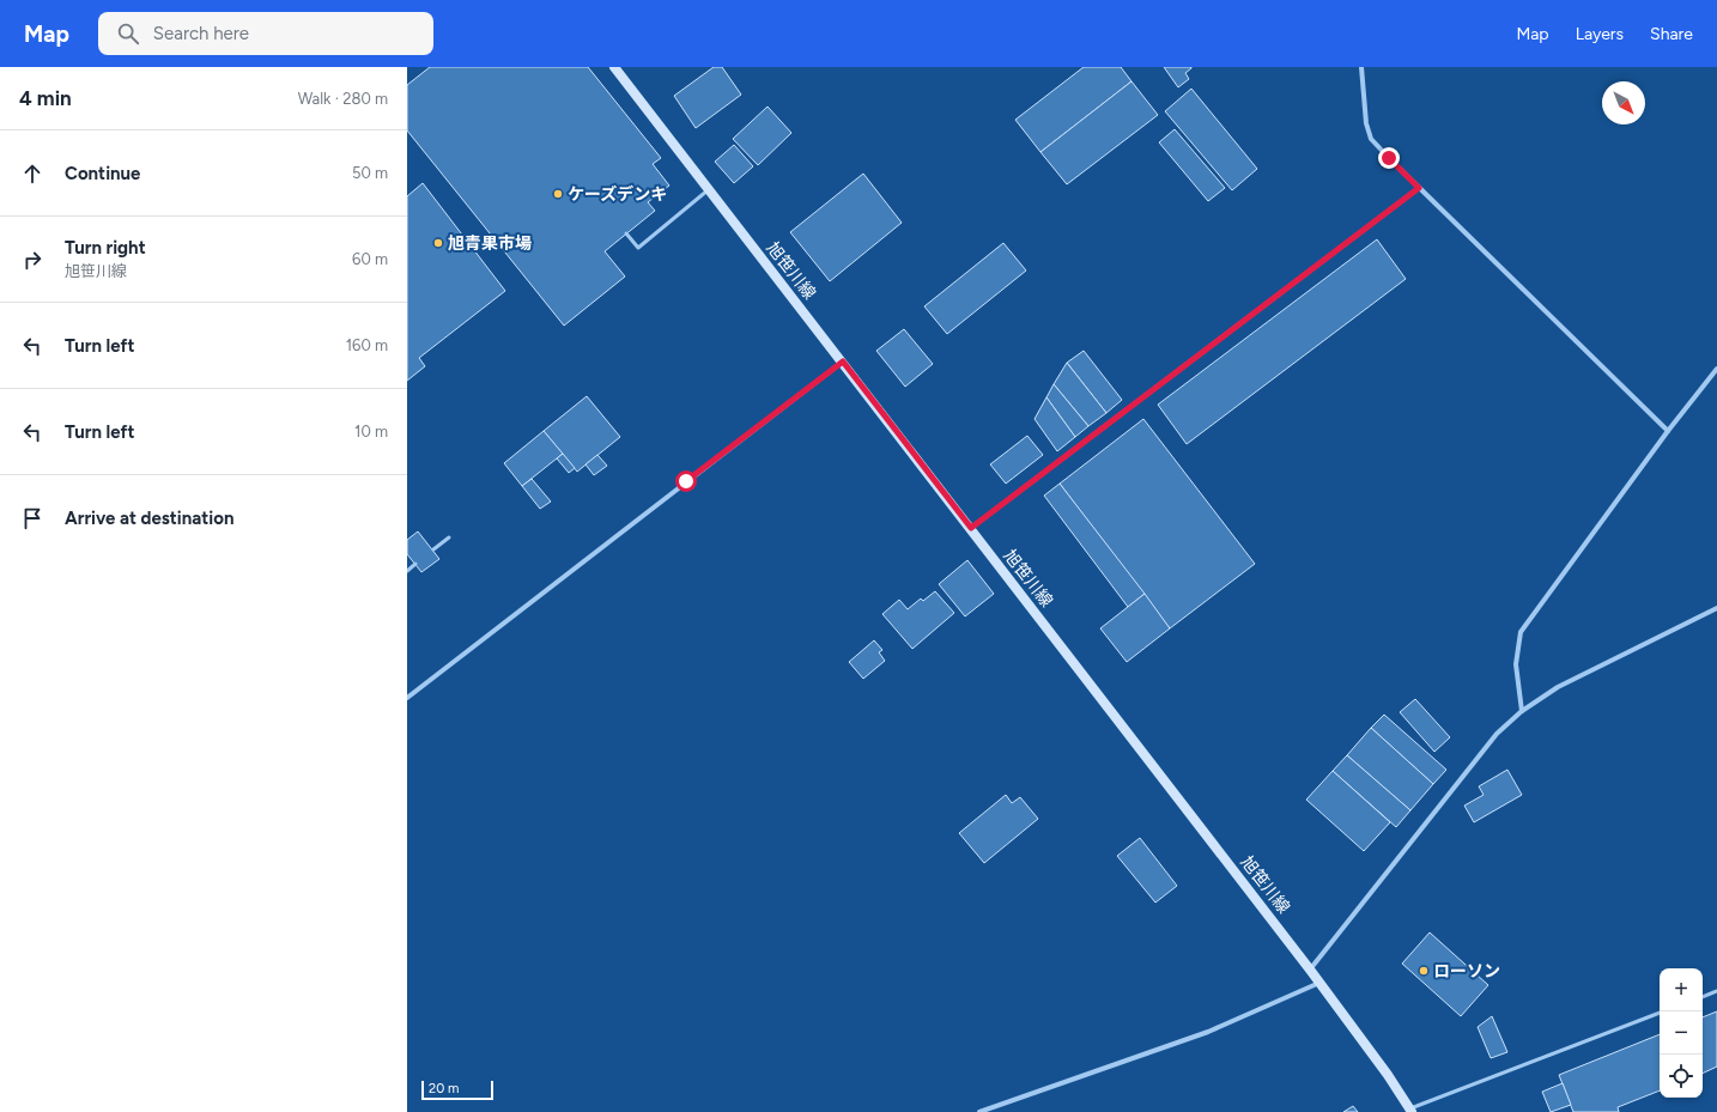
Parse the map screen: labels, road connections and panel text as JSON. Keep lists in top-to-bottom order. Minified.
{"streets":{"main road":["旭笹川線"]},"places":["ケーズデンキ","旭青果市場","ローソン"],"scale_bar":"20 m","north":"bottom right","page":{"header":"Map","search":"Search here","nav":["Map","Layers","Share"],"heading":["4 min","Walk · 280 m"],"list":[["Continue","50 m"],["Turn right","旭笹川線","60 m"],["Turn left","160 m"],["Turn left","10 m"],"Arrive at destination"],"map_buttons":["+","−"],"scale":"20 m"}}
